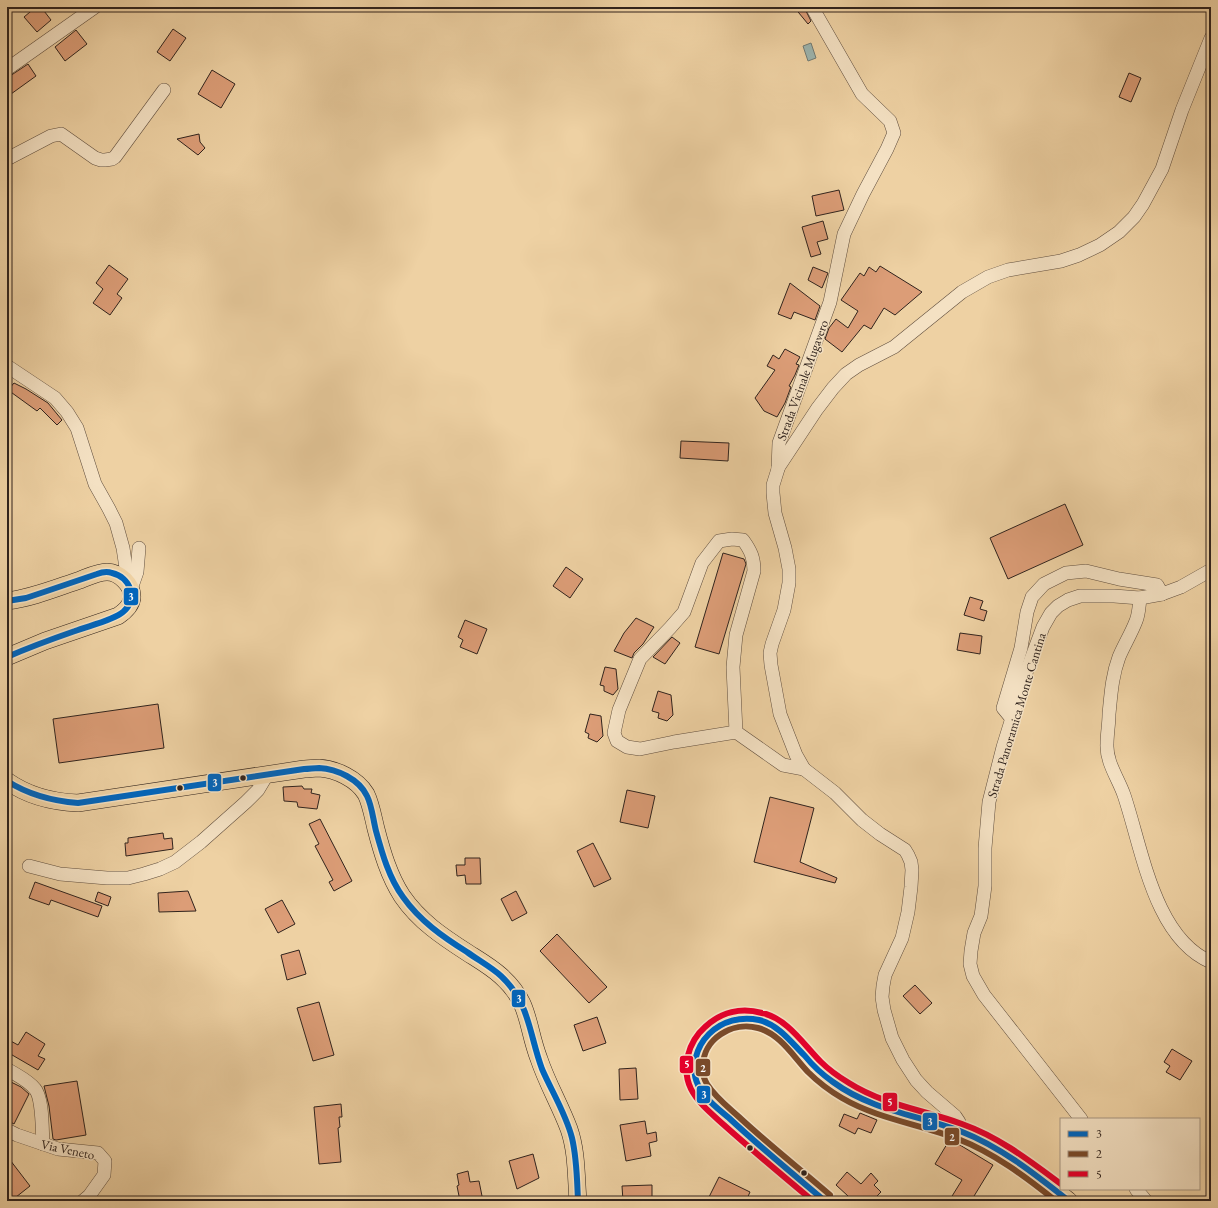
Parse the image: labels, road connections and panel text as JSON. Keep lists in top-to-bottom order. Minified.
{"streets":{"street":["Strada Vicinale Mugavero","Strada Panoramica Monte Cantina","Via Veneto"]},"lines":["transit line 3","transit line 5","transit line 2"],"legend":["3","2","5"]}
